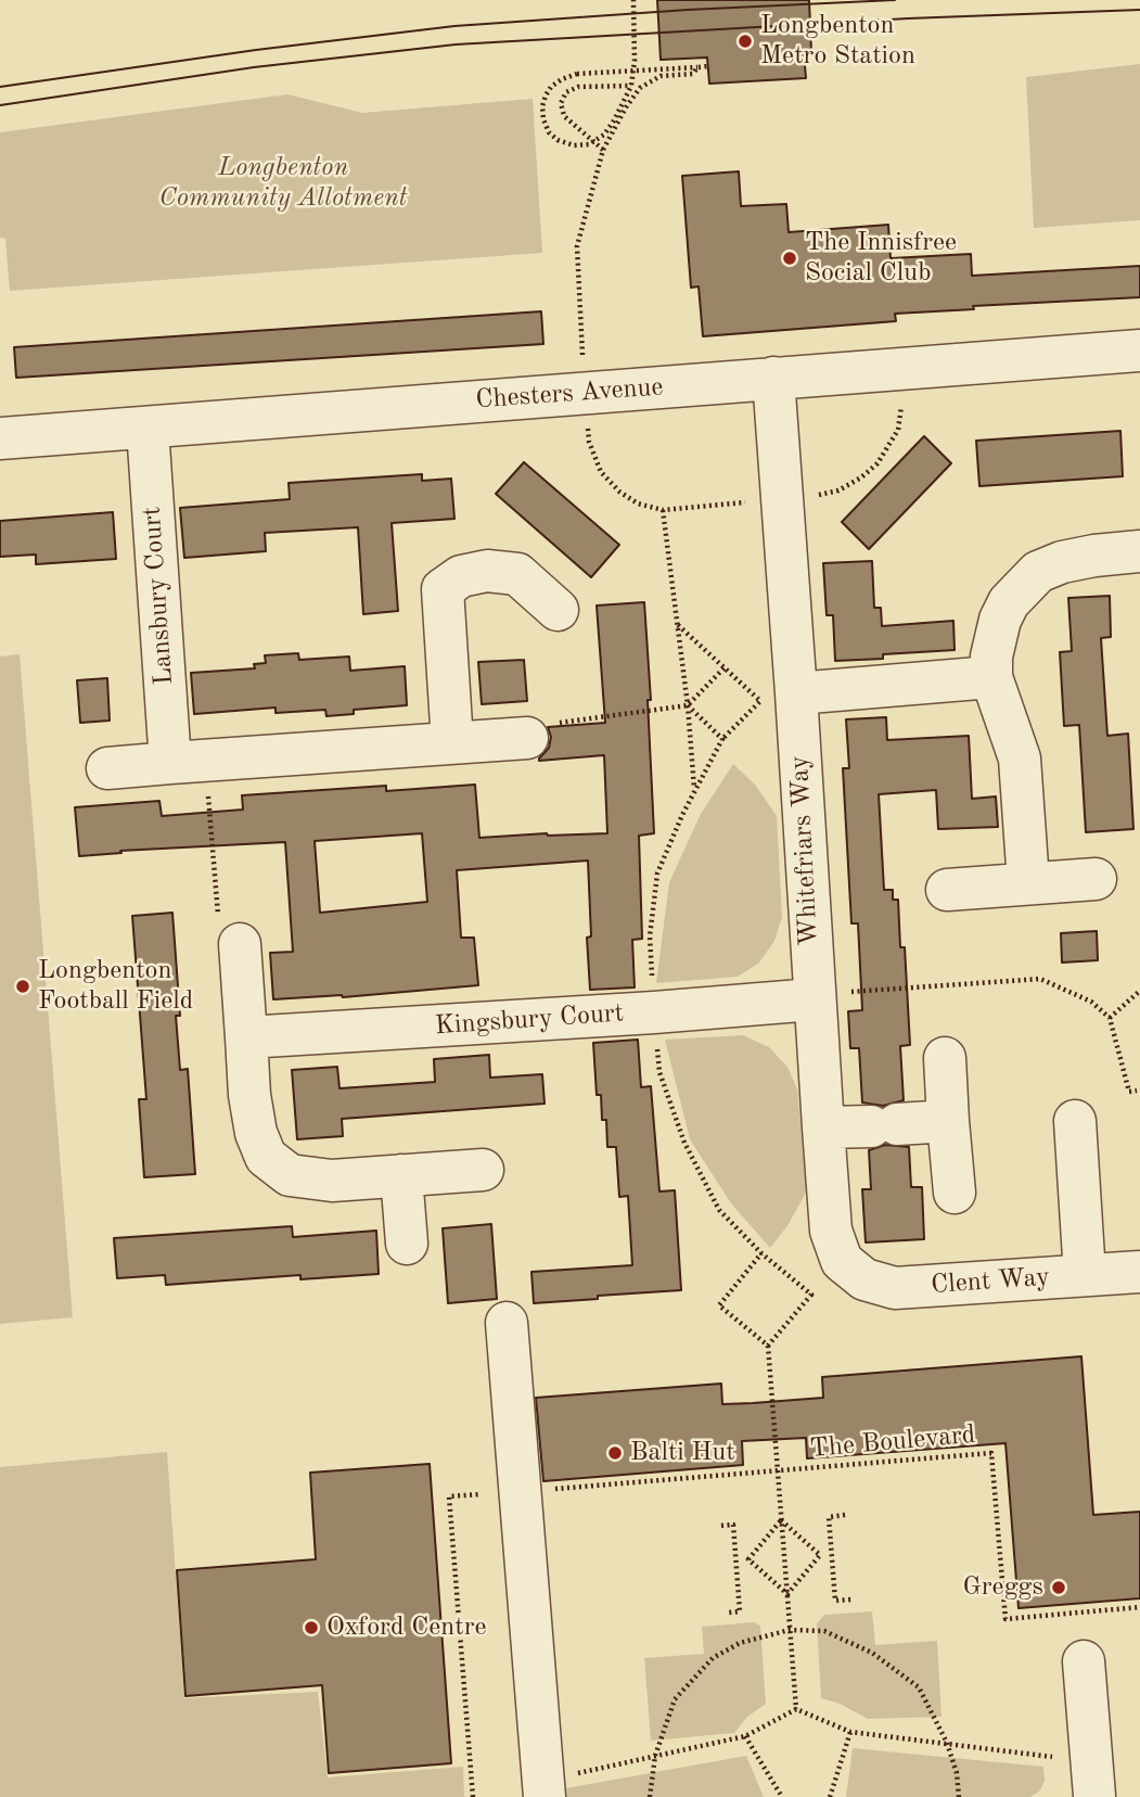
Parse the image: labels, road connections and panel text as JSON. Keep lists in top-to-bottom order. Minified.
{"streets":{"street":["Chesters Avenue","Lansbury Court","Whitefriars Way","Kingsbury Court","Clent Way"],"path":["The Boulevard"]},"crossings":[["Chesters Avenue","Lansbury Court"],["Chesters Avenue","Whitefriars Way"],["Whitefriars Way","Kingsbury Court"],["Whitefriars Way","Clent Way"]],"parks":["Longbenton Community Allotment"],"places":["Longbenton Metro Station","The Innisfree Social Club","Longbenton Football Field","Balti Hut","Greggs","Oxford Centre"]}
